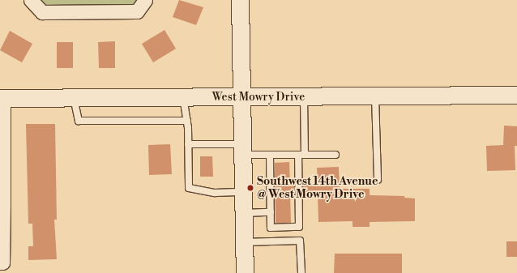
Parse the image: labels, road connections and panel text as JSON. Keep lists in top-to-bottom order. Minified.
{"streets":{"street":["West Mowry Drive"]},"places":["Southwest 14th Avenue @ West Mowry Drive"]}
